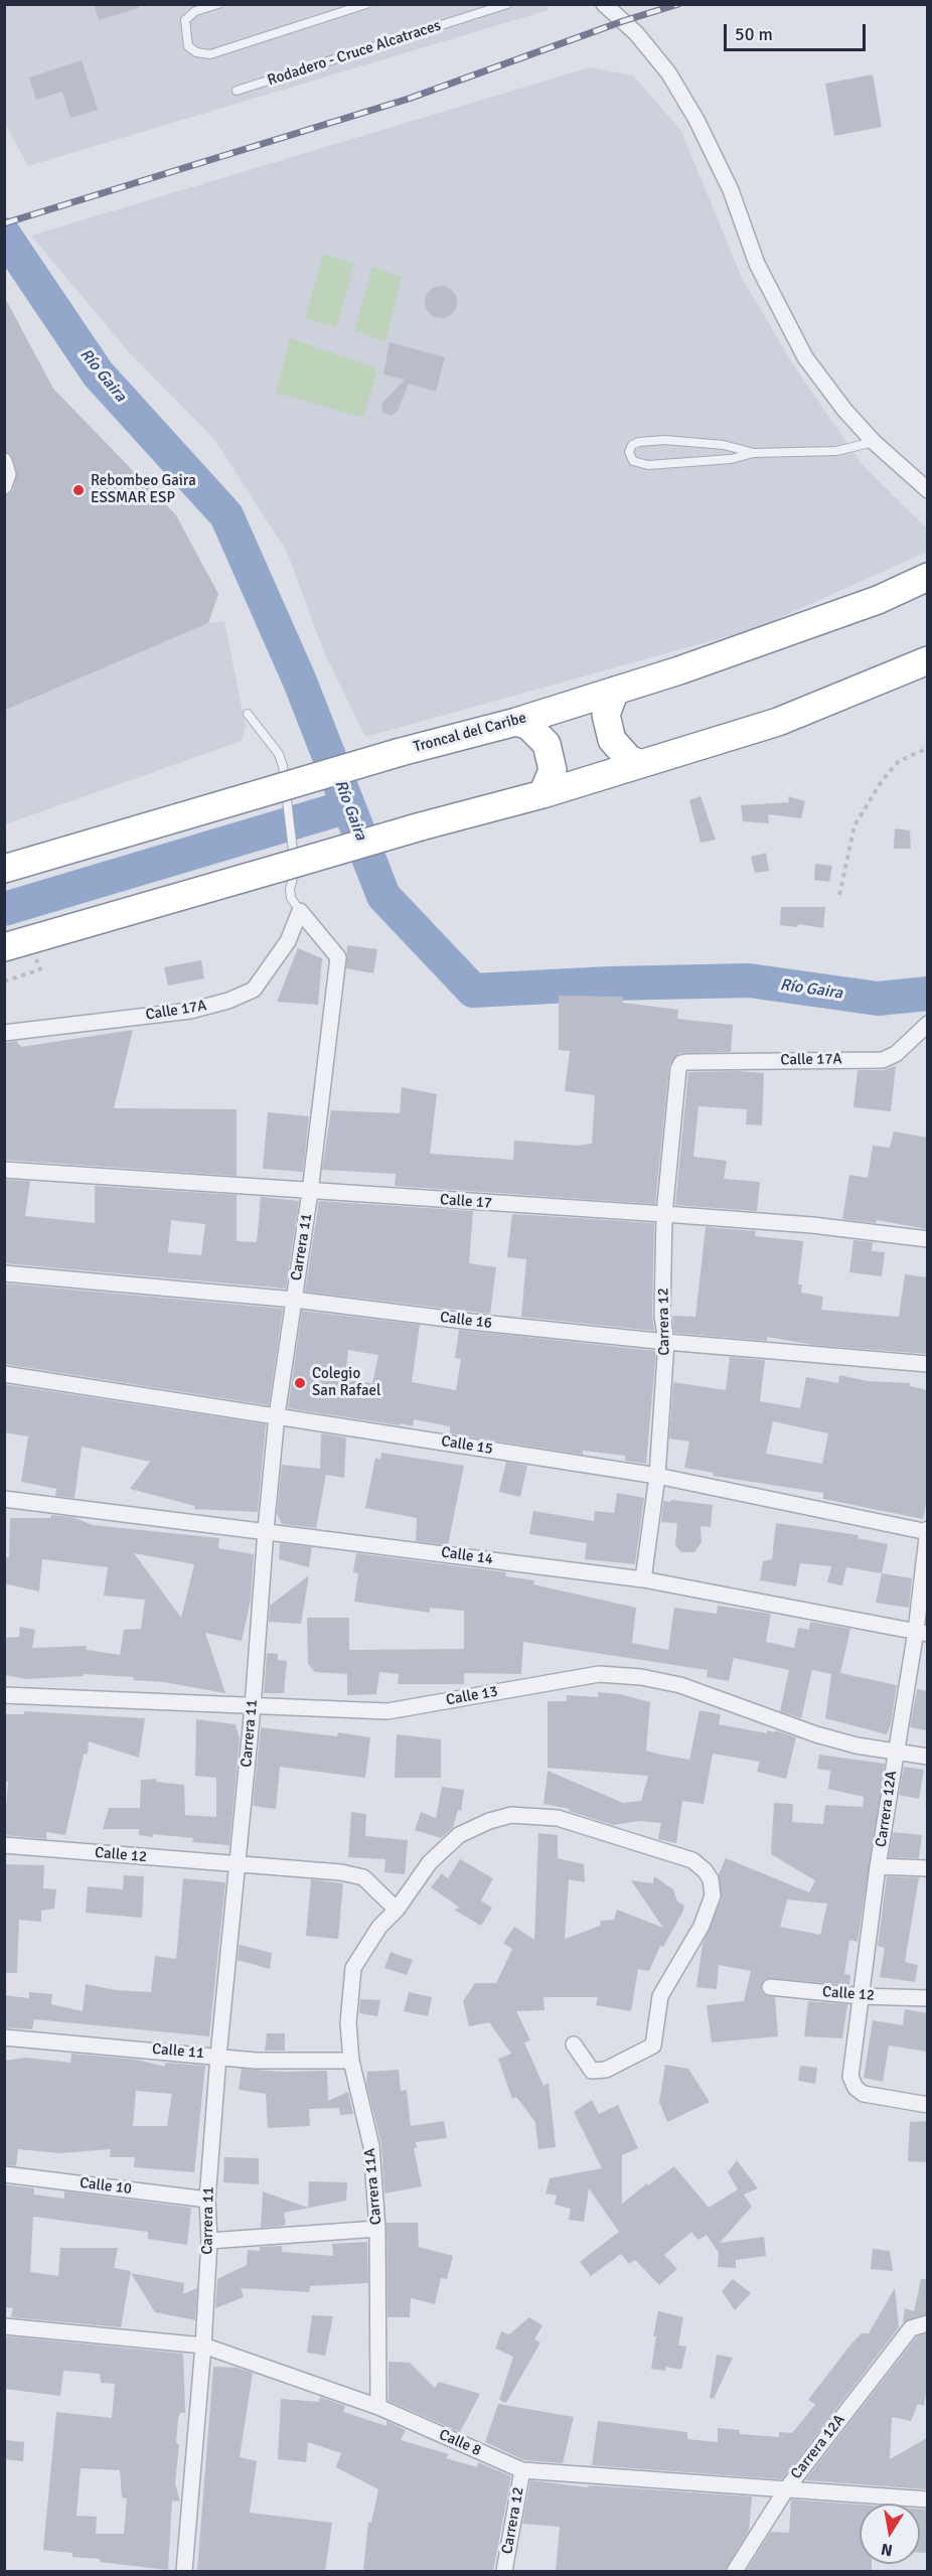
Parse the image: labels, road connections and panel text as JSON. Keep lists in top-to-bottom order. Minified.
{"streets":{"highway":["Troncal del Caribe"],"street":["Calle 17A","Calle 17","Carrera 11","Calle 16","Carrera 12","Calle 15","Calle 14","Calle 13","Carrera 12A","Calle 12","Calle 11","Calle 10","Carrera 11A","Calle 8"],"lane":["Rodadero - Cruce Alcatraces"]},"crossings":[["Calle 17A","Carrera 11"],["Calle 17A","Carrera 12"],["Calle 17","Carrera 11"],["Calle 17","Carrera 12"],["Carrera 11","Calle 16"],["Carrera 11","Calle 15"],["Carrera 11","Calle 14"],["Carrera 11","Calle 13"],["Carrera 11","Calle 12"],["Carrera 11","Calle 11"],["Carrera 11","Calle 10"],["Carrera 11","Calle 8"],["Calle 16","Carrera 12"],["Carrera 12","Calle 15"],["Carrera 12","Calle 14"],["Carrera 12","Calle 8"],["Calle 15","Carrera 12A"],["Calle 14","Carrera 12A"],["Calle 13","Carrera 12A"],["Carrera 12A","Calle 12"],["Carrera 12A","Calle 8"],["Calle 12","Carrera 11A"],["Calle 11","Carrera 11A"],["Carrera 11A","Calle 8"]],"water":["Río Gaira"],"places":["Rebombeo Gaira ESSMAR ESP","Colegio San Rafael"],"scale_bar":"50 m","north":"bottom"}
